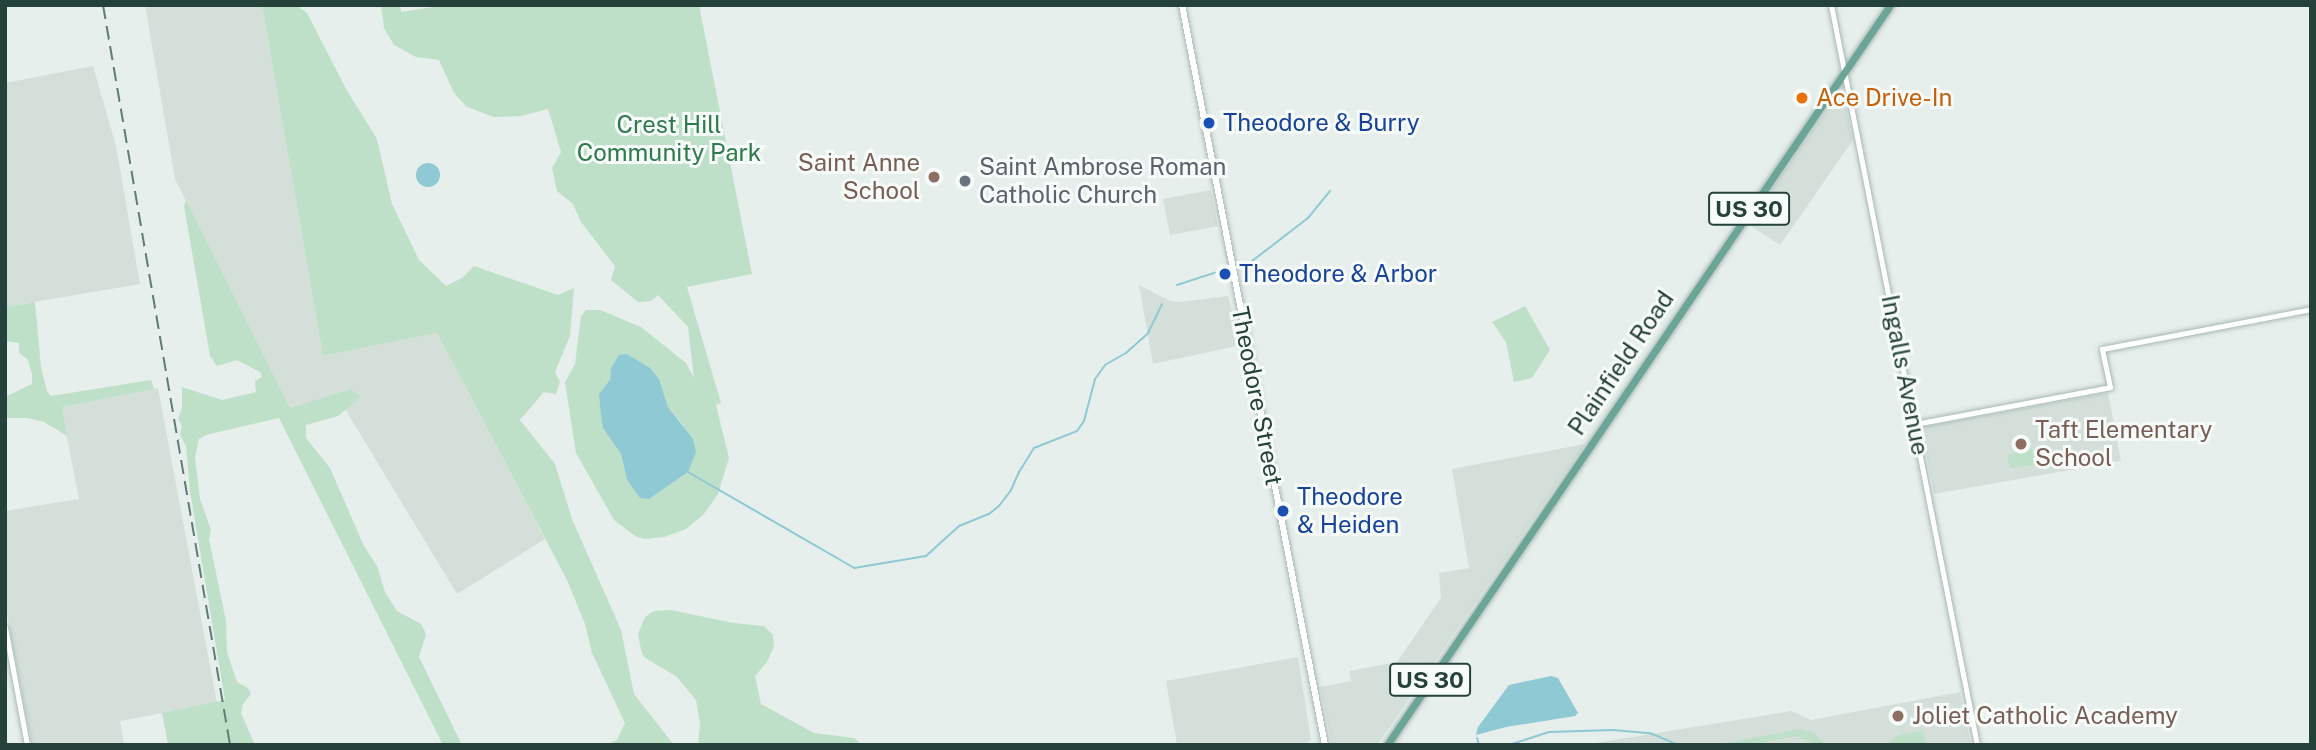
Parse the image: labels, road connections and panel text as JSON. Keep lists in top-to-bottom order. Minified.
{"streets":{"main road":["US 30","Plainfield Road","Theodore Street"],"street":["Ingalls Avenue"]},"crossings":[["Plainfield Road","Ingalls Avenue"]],"parks":["Crest Hill Community Park"],"places":["Ace Drive-In","Theodore & Burry","Saint Anne School","Saint Ambrose Roman Catholic Church","Theodore & Arbor","Taft Elementary School","Theodore & Heiden","Joliet Catholic Academy"]}
